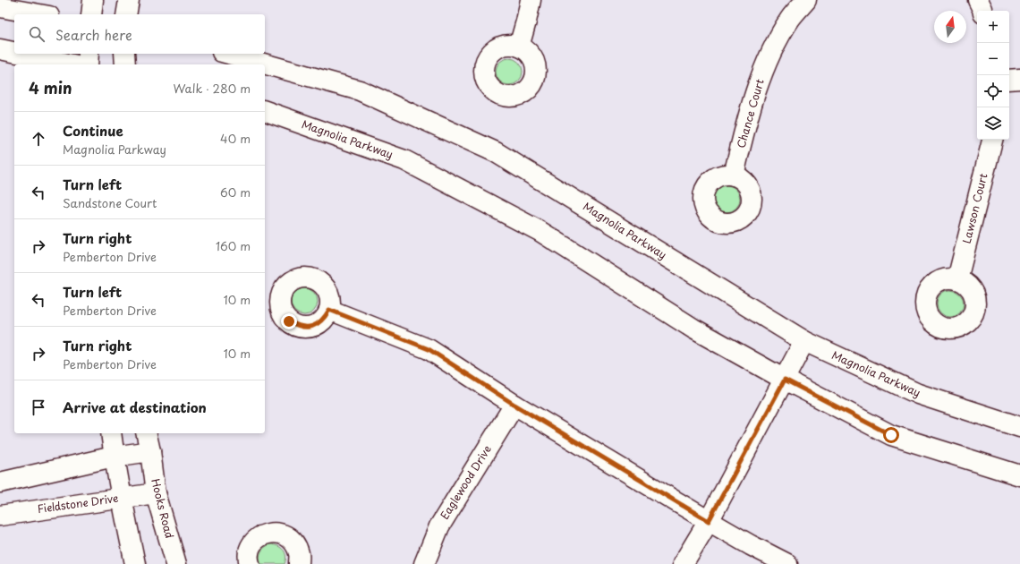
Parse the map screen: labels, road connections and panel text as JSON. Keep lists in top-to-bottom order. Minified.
{"streets":{"street":["Chance Court","Magnolia Parkway","Lawson Court","Eaglewood Drive","Fieldstone Drive","Hooks Road"]},"crossings":[["Fieldstone Drive","Hooks Road"]],"north":"top","page":{"map_buttons":["+","−"],"search":"Search here","heading":["4 min","Walk · 280 m"],"list":[["Continue","Magnolia Parkway","40 m"],["Turn left","Sandstone Court","60 m"],["Turn right","Pemberton Drive","160 m"],["Turn left","Pemberton Drive","10 m"],["Turn right","Pemberton Drive","10 m"],"Arrive at destination"]}}
